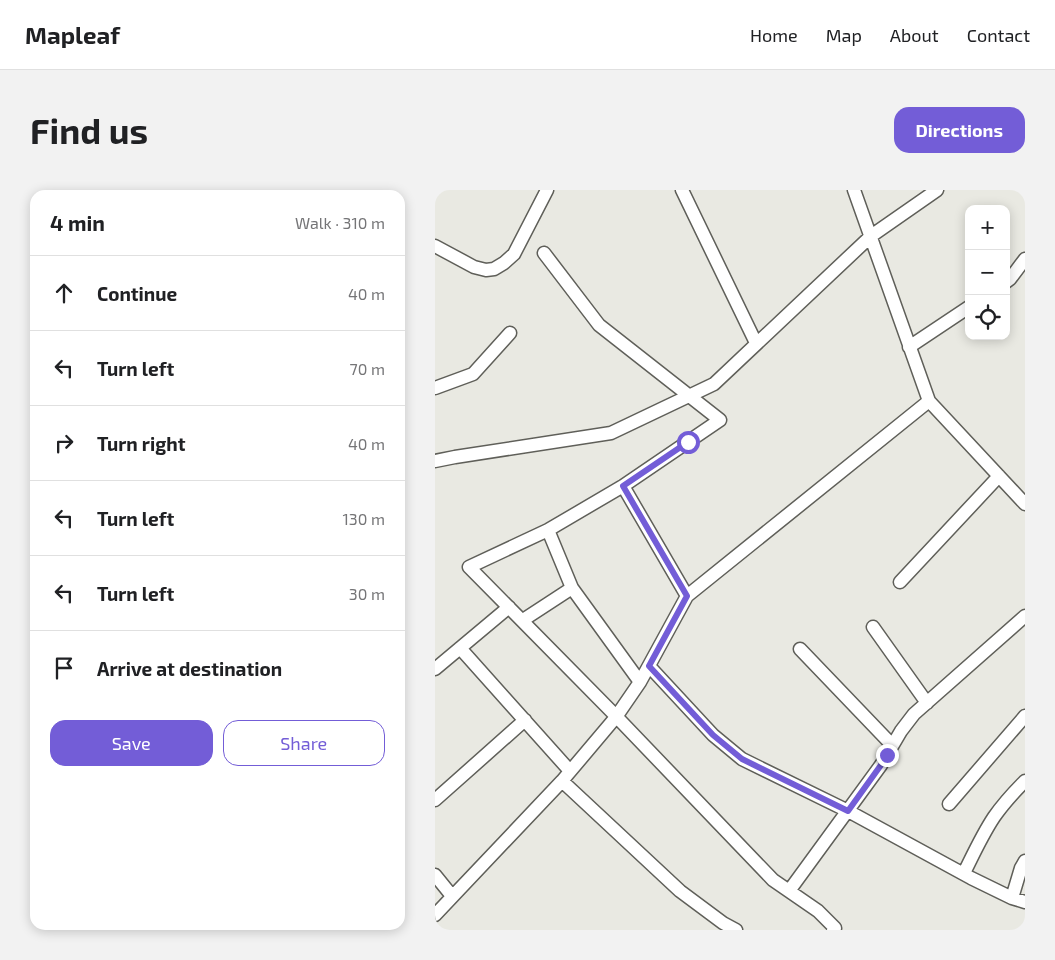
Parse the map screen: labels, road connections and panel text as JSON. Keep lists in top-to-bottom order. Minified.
{"page":{"header":"Mapleaf","nav":["Home","Map","About","Contact"],"buttons":["Directions",["Save","Share"]],"title":"Find us","heading":["4 min","Walk · 310 m"],"map_buttons":["+","−"],"list":[["Continue","40 m"],["Turn left","70 m"],["Turn right","40 m"],["Turn left","130 m"],["Turn left","30 m"],"Arrive at destination"]}}
